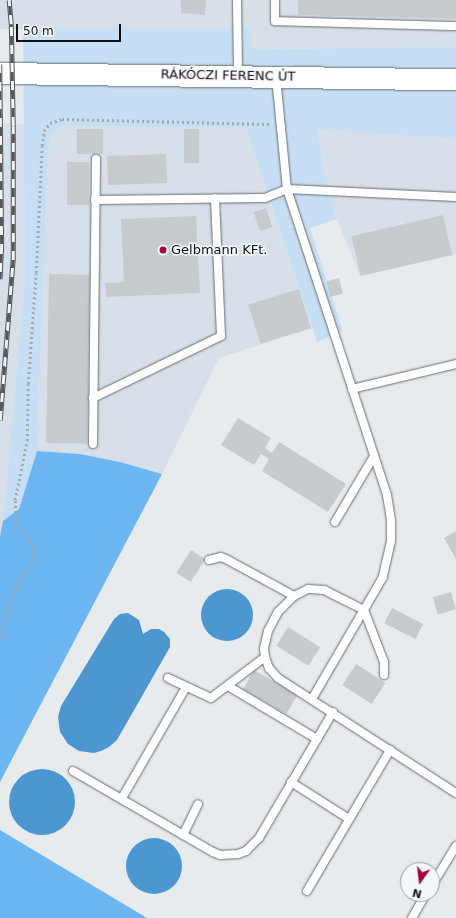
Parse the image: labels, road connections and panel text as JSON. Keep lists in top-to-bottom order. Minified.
{"streets":{"main road":["RÁKÓCZI FERENC ÚT"]},"places":["Gelbmann KFt."],"scale_bar":"50 m","north":"bottom"}
